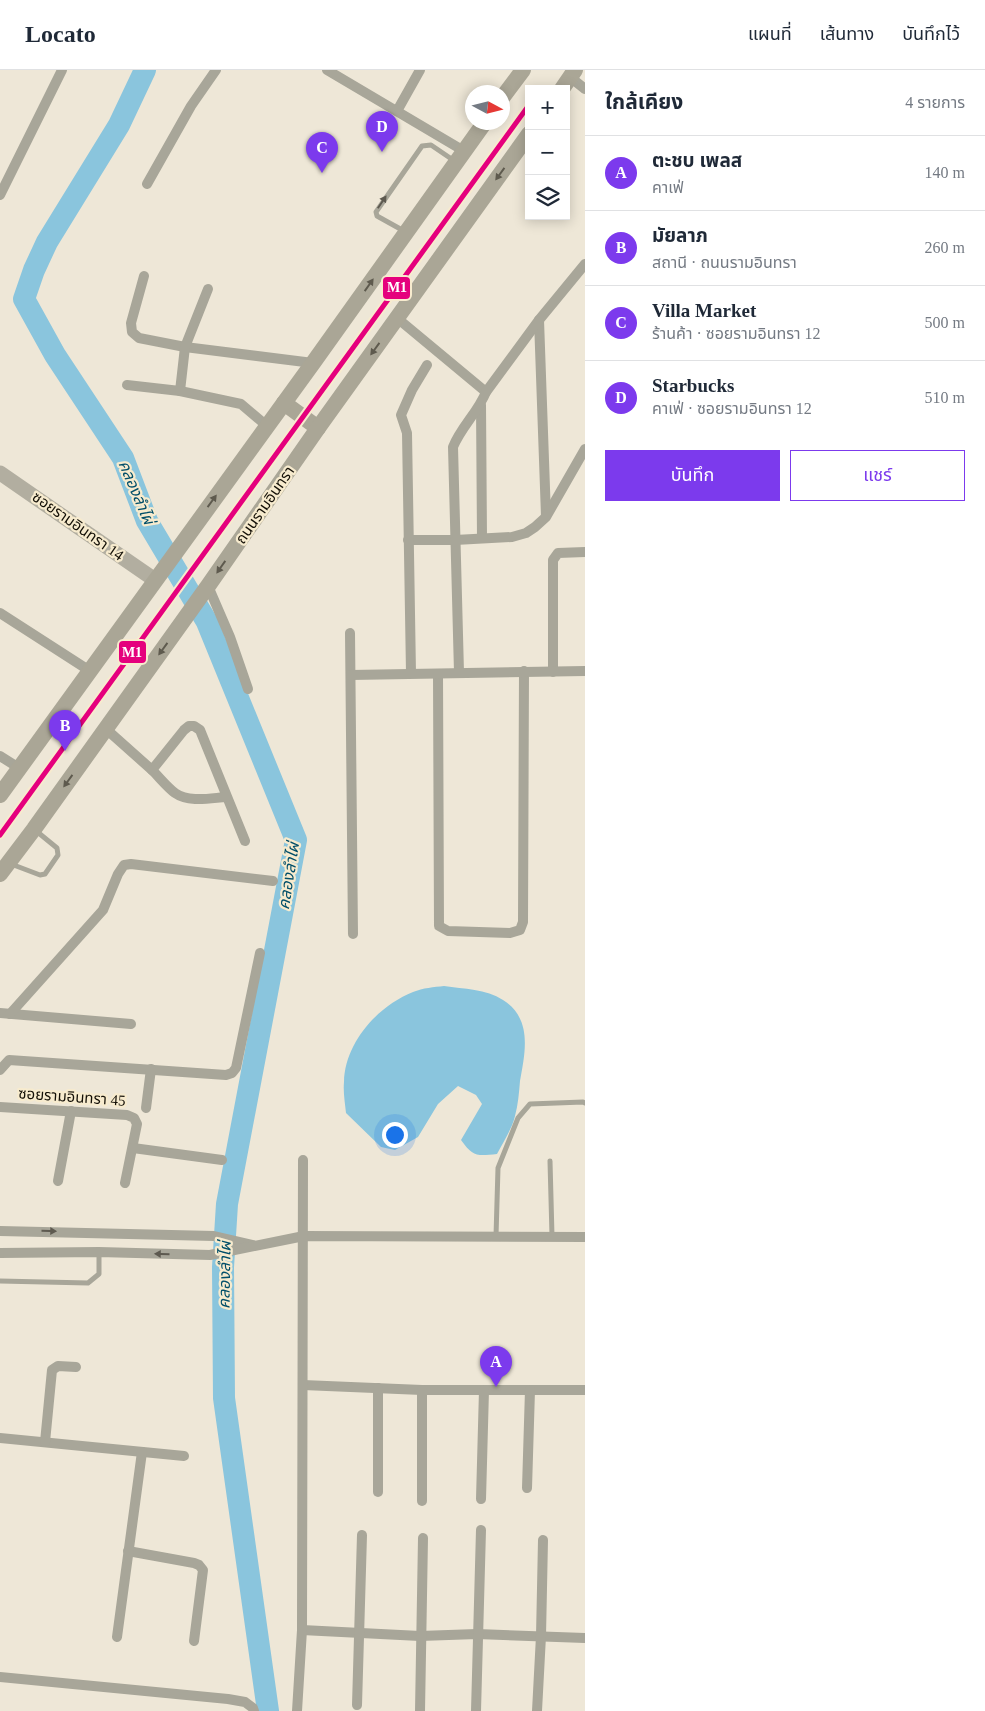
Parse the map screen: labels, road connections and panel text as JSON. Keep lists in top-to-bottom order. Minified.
{"streets":{"main road":["ถนนรามอินทรา"],"street":["ซอยรามอินทรา 14","ซอยรามอินทรา 45"]},"water":["คลองลำไผ่"],"lines":["transit line M1"],"north":"right","page":{"header":"Locato","nav":["แผนที่","เส้นทาง","บันทึกไว้"],"heading":["ใกล้เคียง","4 รายการ"],"map_buttons":["+","−"],"pins":["D","C","B","A"],"list":[{"mark":"A","name":"ตะชบ เพลส","note":"คาเฟ่","value":"140 m"},{"mark":"B","name":"มัยลาภ","note":"สถานี · ถนนรามอินทรา","value":"260 m"},{"mark":"C","name":"Villa Market","note":"ร้านค้า · ซอยรามอินทรา 12","value":"500 m"},{"mark":"D","name":"Starbucks","note":"คาเฟ่ · ซอยรามอินทรา 12","value":"510 m"}],"buttons":["บันทึก","แชร์"]}}
